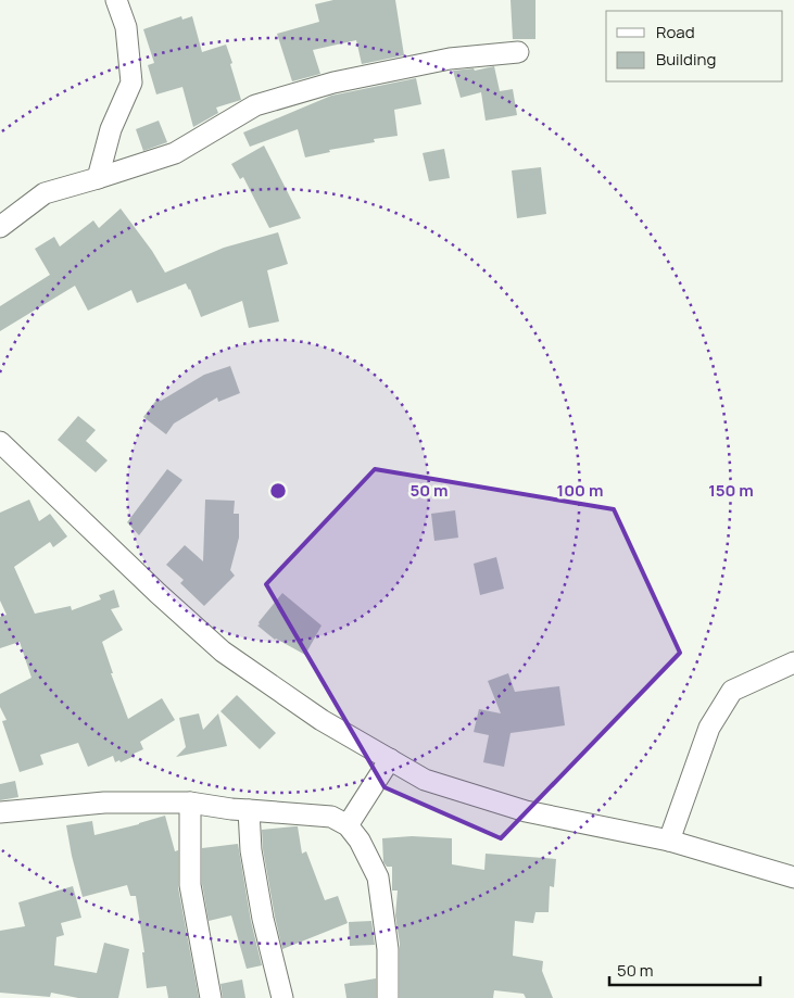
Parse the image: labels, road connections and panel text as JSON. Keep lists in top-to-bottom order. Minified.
{"legend":["Road","Building"],"scale_bar":"50 m","rings":["50 m","100 m","150 m"]}
